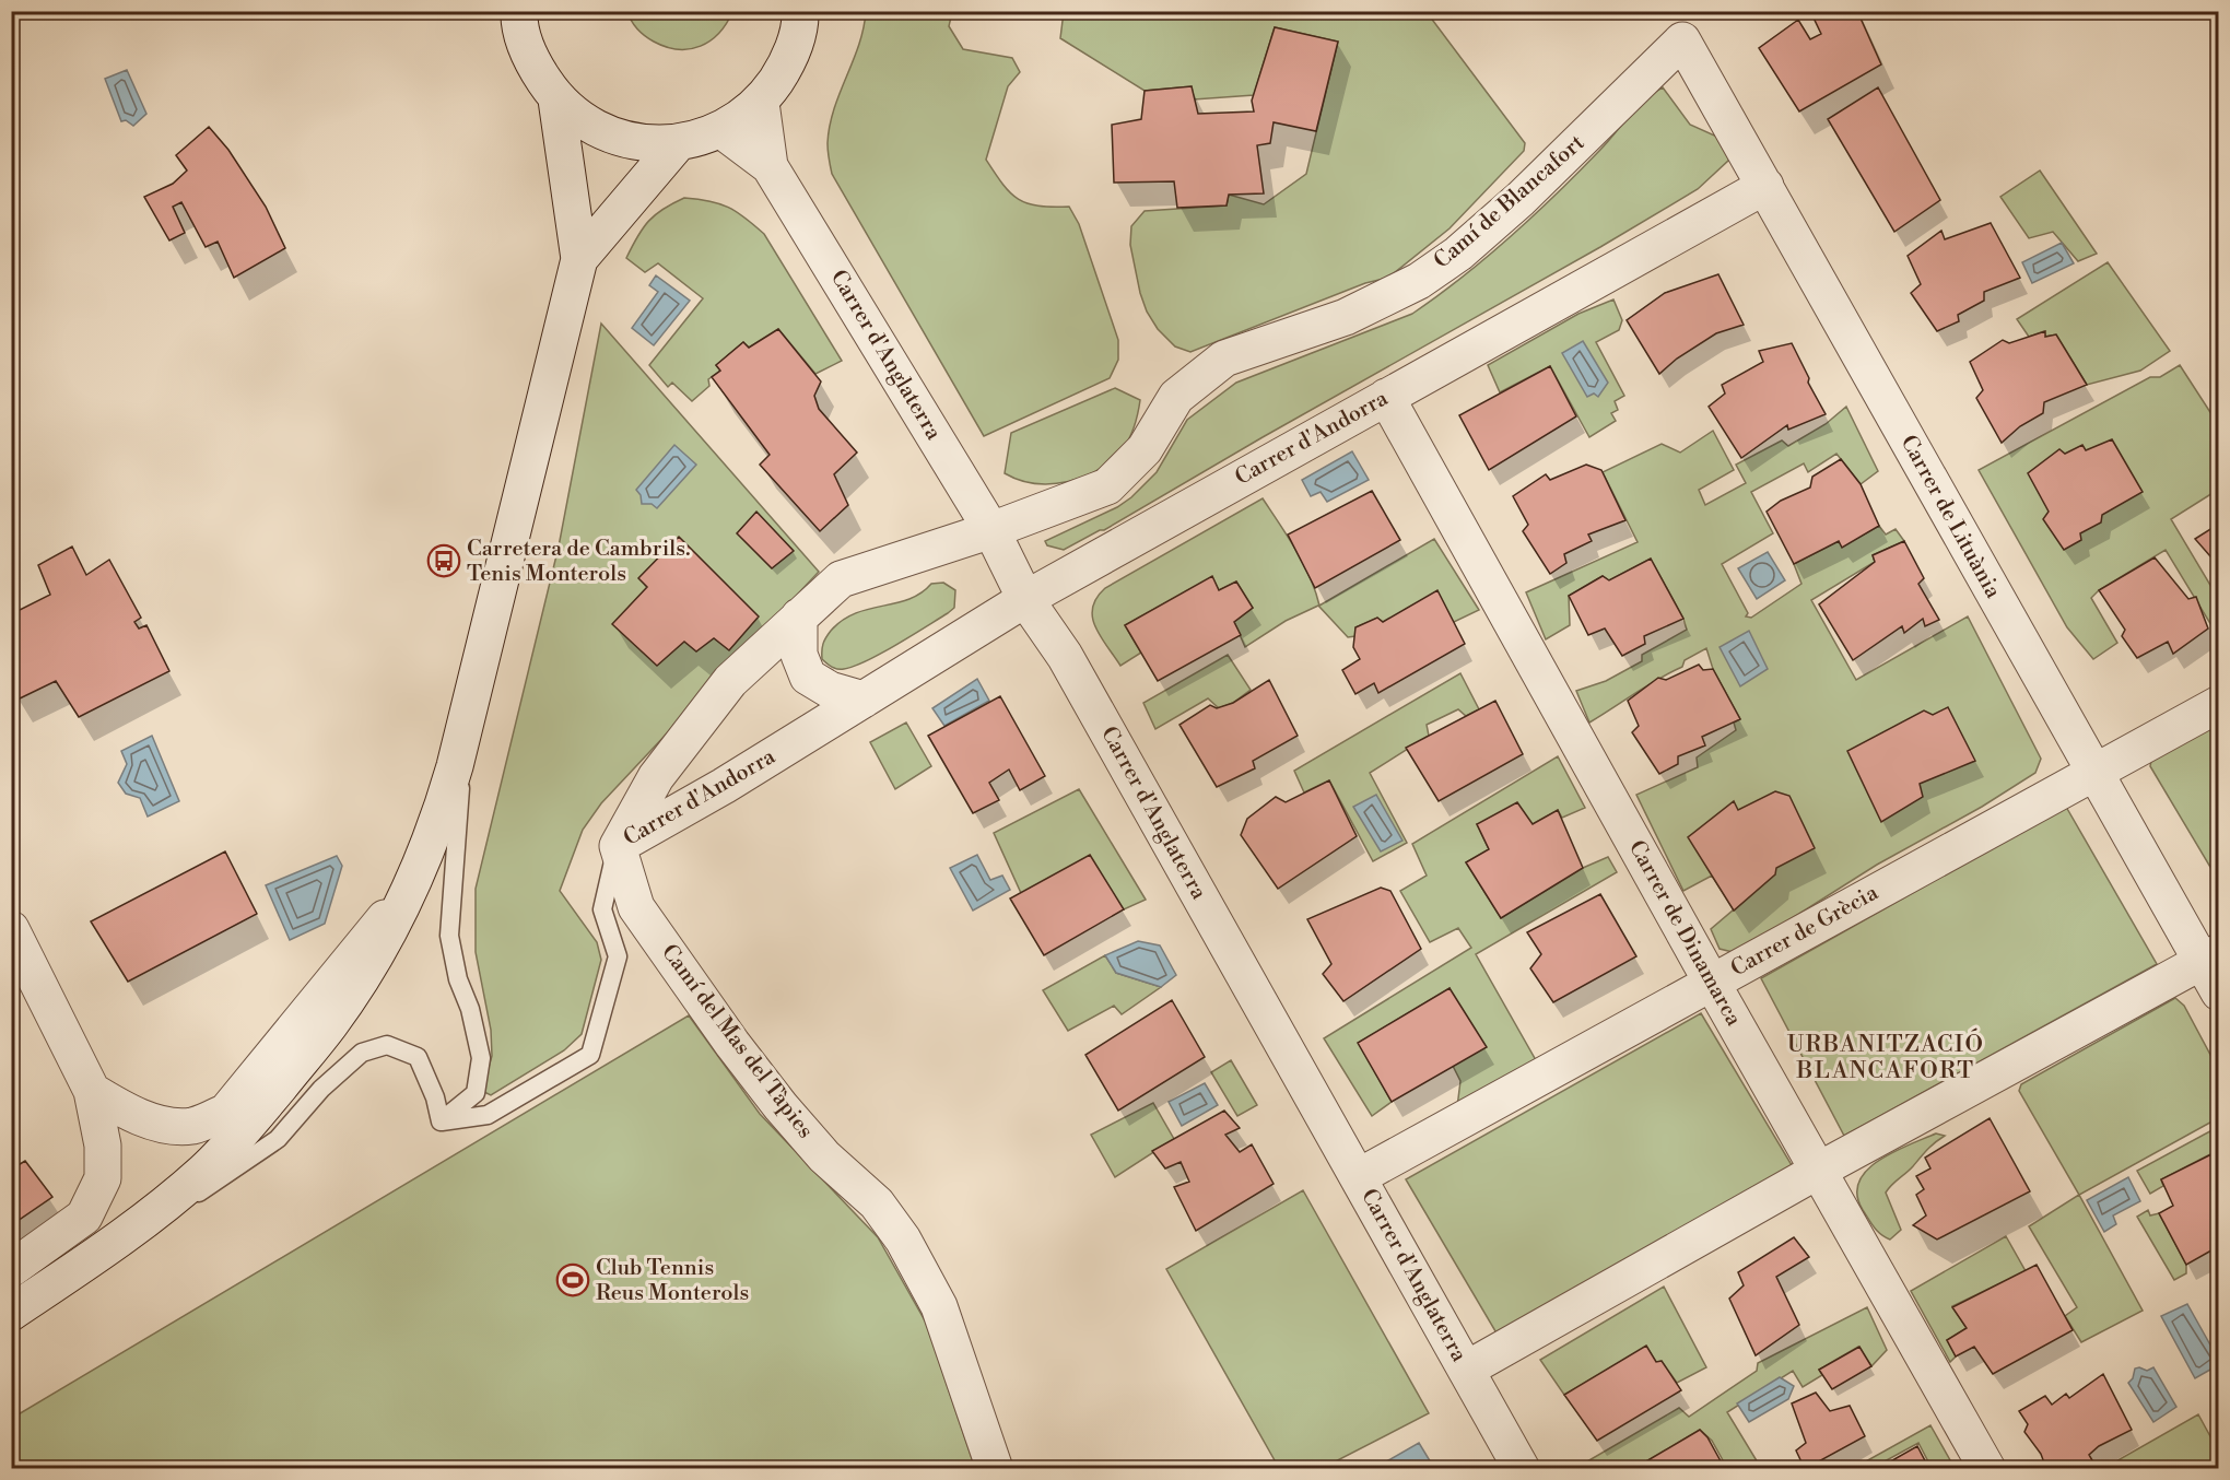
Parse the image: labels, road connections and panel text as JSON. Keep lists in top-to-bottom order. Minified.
{"streets":{"street":["Camí de Blancafort","Carrer d'Anglaterra","Carrer d'Andorra","Carrer de Lituània","Carrer de Grècia","Carrer de Dinamarca","Camí del Mas del Tàpies"]},"crossings":[["Camí de Blancafort","Carrer d'Anglaterra"],["Camí de Blancafort","Carrer d'Andorra"],["Camí de Blancafort","Carrer de Lituània"],["Carrer d'Anglaterra","Carrer d'Andorra"],["Carrer d'Anglaterra","Carrer de Grècia"],["Carrer d'Andorra","Carrer de Lituània"],["Carrer d'Andorra","Carrer de Dinamarca"],["Carrer d'Andorra","Camí del Mas del Tàpies"],["Carrer de Lituània","Carrer de Grècia"],["Carrer de Grècia","Carrer de Dinamarca"]],"districts":["URBANITZACIÓ BLANCAFORT"],"places":{"bus stop":["Carretera de Cambrils. Tenis Monterols"],"sports":["Club Tennis Reus Monterols"]}}
